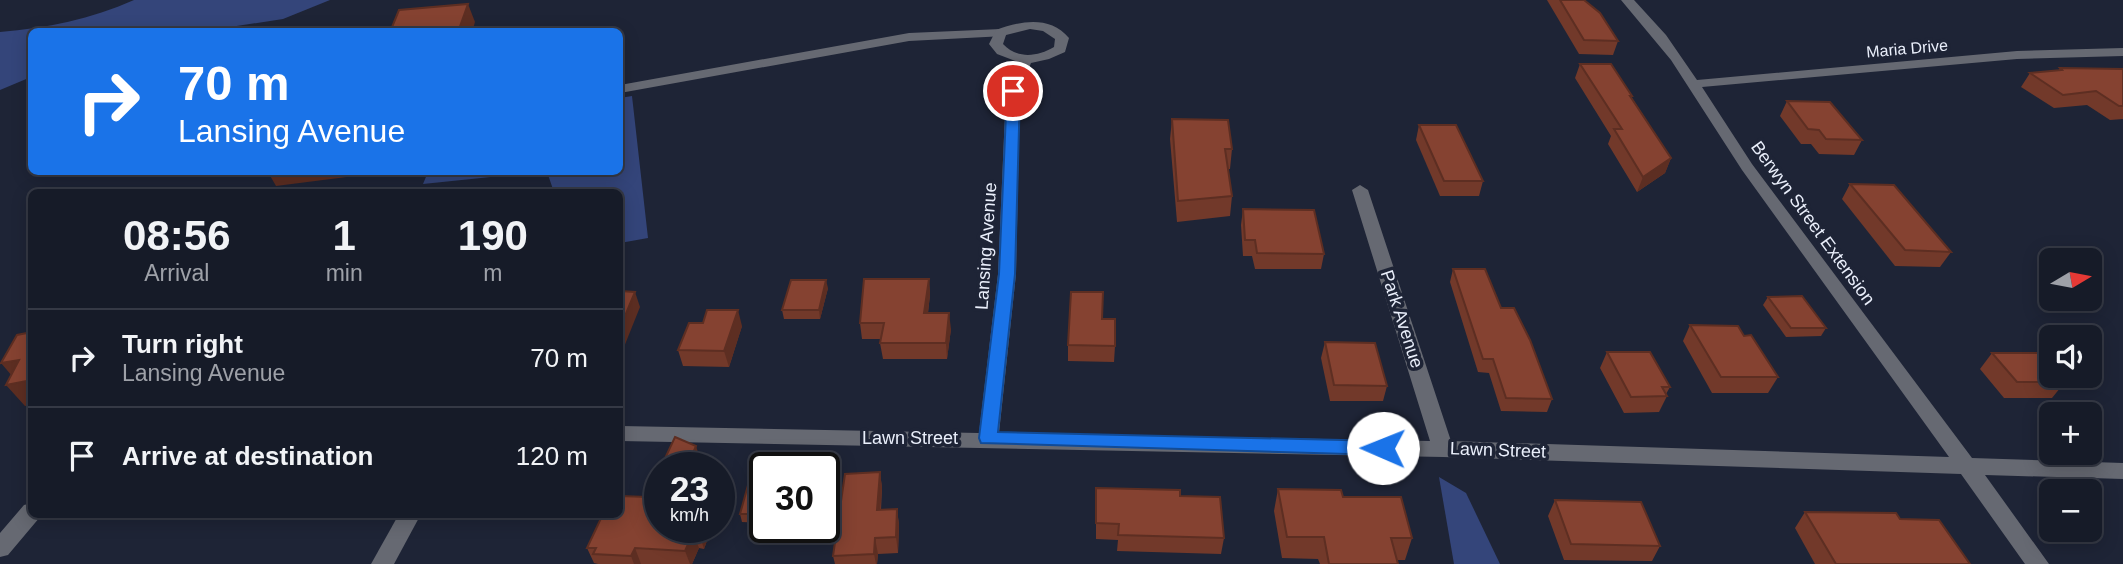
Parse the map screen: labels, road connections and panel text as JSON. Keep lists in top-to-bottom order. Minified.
{"streets":{"street":["Maria Drive","Berwyn Street Extension","Lansing Avenue","Park Avenue","Lawn Street"]},"crossings":[["Maria Drive","Berwyn Street Extension"],["Berwyn Street Extension","Lawn Street"],["Lansing Avenue","Lawn Street"],["Park Avenue","Lawn Street"]],"north":"right","page":{"turn":["70 m","Lansing Avenue"],"eta":["08:56","Arrival","1","min","190","m"],"map_buttons":["+","−"],"list":[{"name":"Turn right","note":"Lansing Avenue","value":"70 m"},{"name":"Arrive at destination","value":"120 m"}],"speed":"23 km/h","limit":"30"}}
